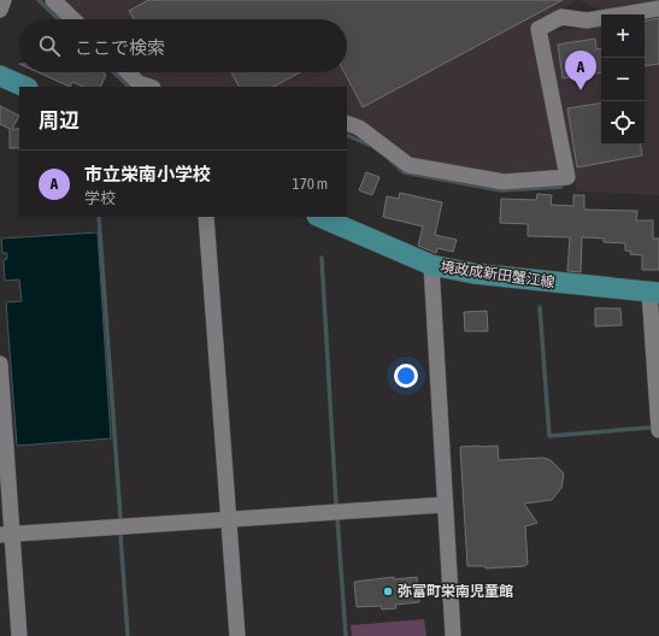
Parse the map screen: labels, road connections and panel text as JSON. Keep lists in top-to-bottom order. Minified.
{"streets":{"main road":["境政成新田蟹江線"]},"places":["弥富町栄南児童館"],"page":{"map_buttons":["+","−"],"search":"ここで検索","pins":"A","heading":"周辺","list":[{"mark":"A","name":"市立栄南小学校","note":"学校","value":"170 m"}]}}
